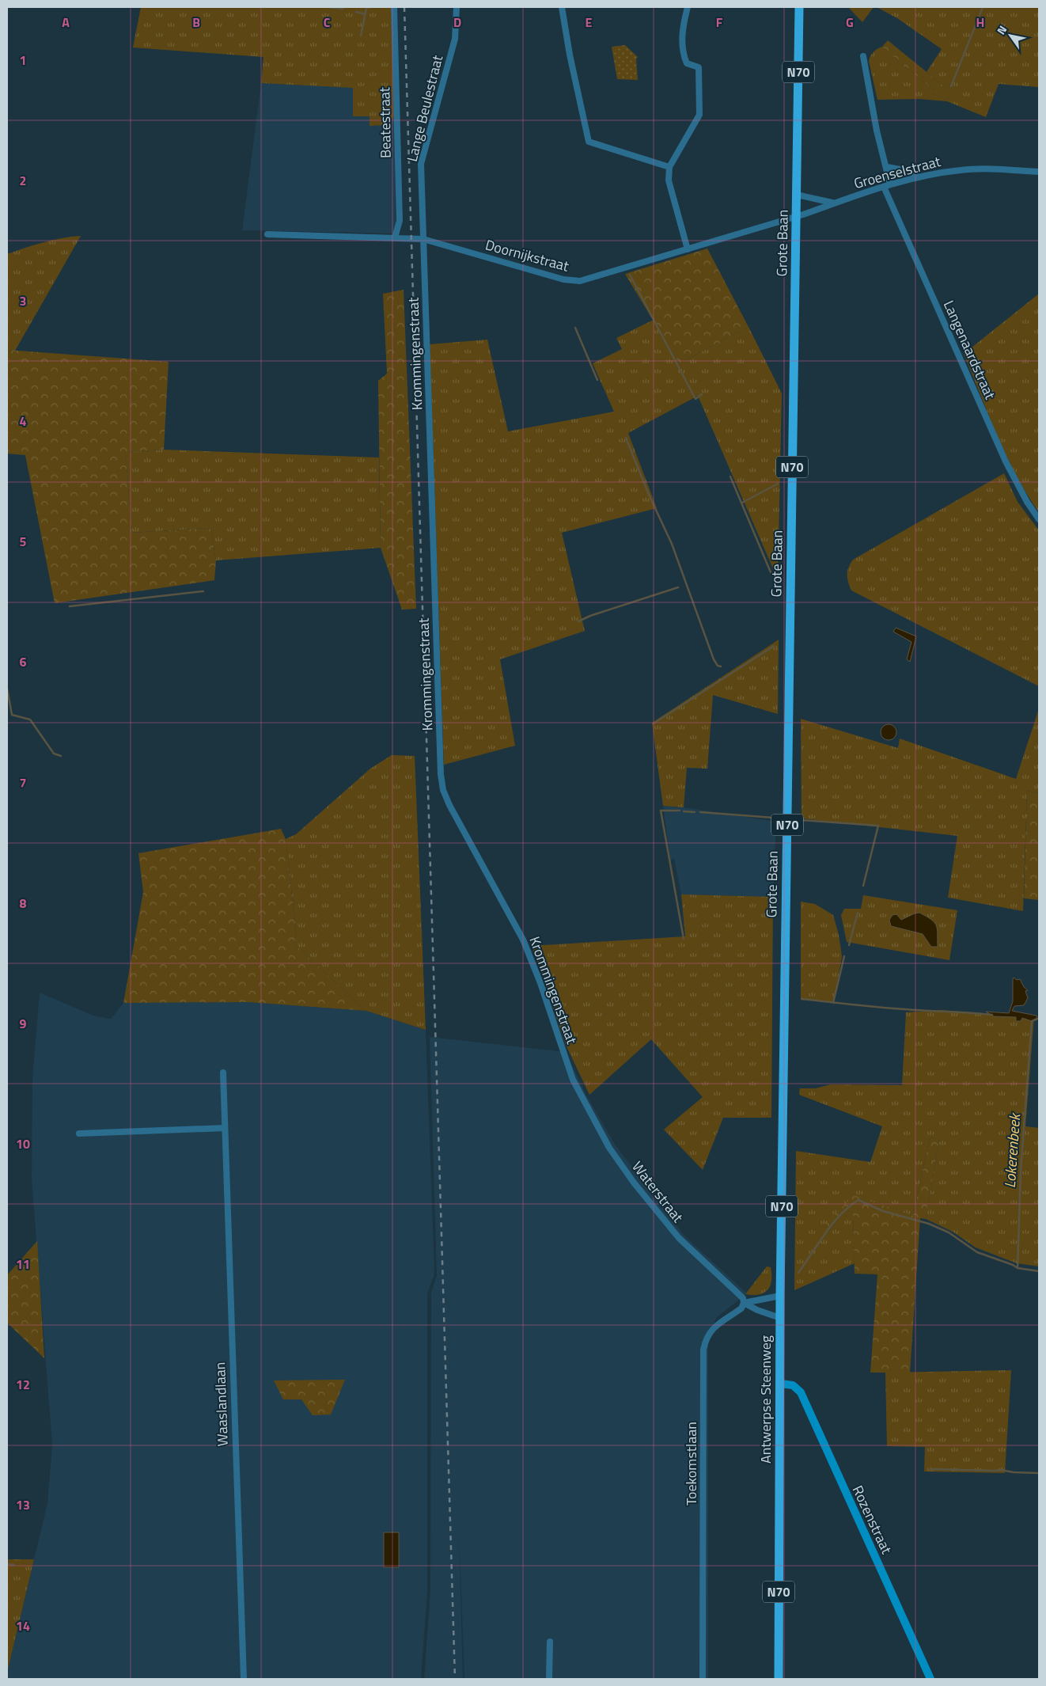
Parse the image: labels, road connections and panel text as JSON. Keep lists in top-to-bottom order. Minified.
{"streets":{"main road":["N70","Grote Baan","Antwerpse Steenweg"],"street":["Lange Beulestraat","Beatestraat","Groenselstraat","Doornijkstraat","Langenaardstraat","Krommingenstraat","Waterstraat","Waaslandlaan","Toekomstlaan","Rozenstraat"]},"crossings":[["Lange Beulestraat","Doornijkstraat"],["Lange Beulestraat","Krommingenstraat"],["Beatestraat","Doornijkstraat"],["Groenselstraat","Grote Baan"],["Groenselstraat","Doornijkstraat"],["Groenselstraat","Langenaardstraat"],["Grote Baan","Doornijkstraat"],["Grote Baan","Antwerpse Steenweg"],["Doornijkstraat","Krommingenstraat"],["Krommingenstraat","Waterstraat"],["Waterstraat","Toekomstlaan"],["Antwerpse Steenweg","Rozenstraat"]],"water":["Lokerenbeek"],"north":"top left","grid":{"columns":["A","B","C","D","E","F","G","H"],"rows":["1","2","3","4","5","6","7","8","9","10","11","12","13","14"]}}
